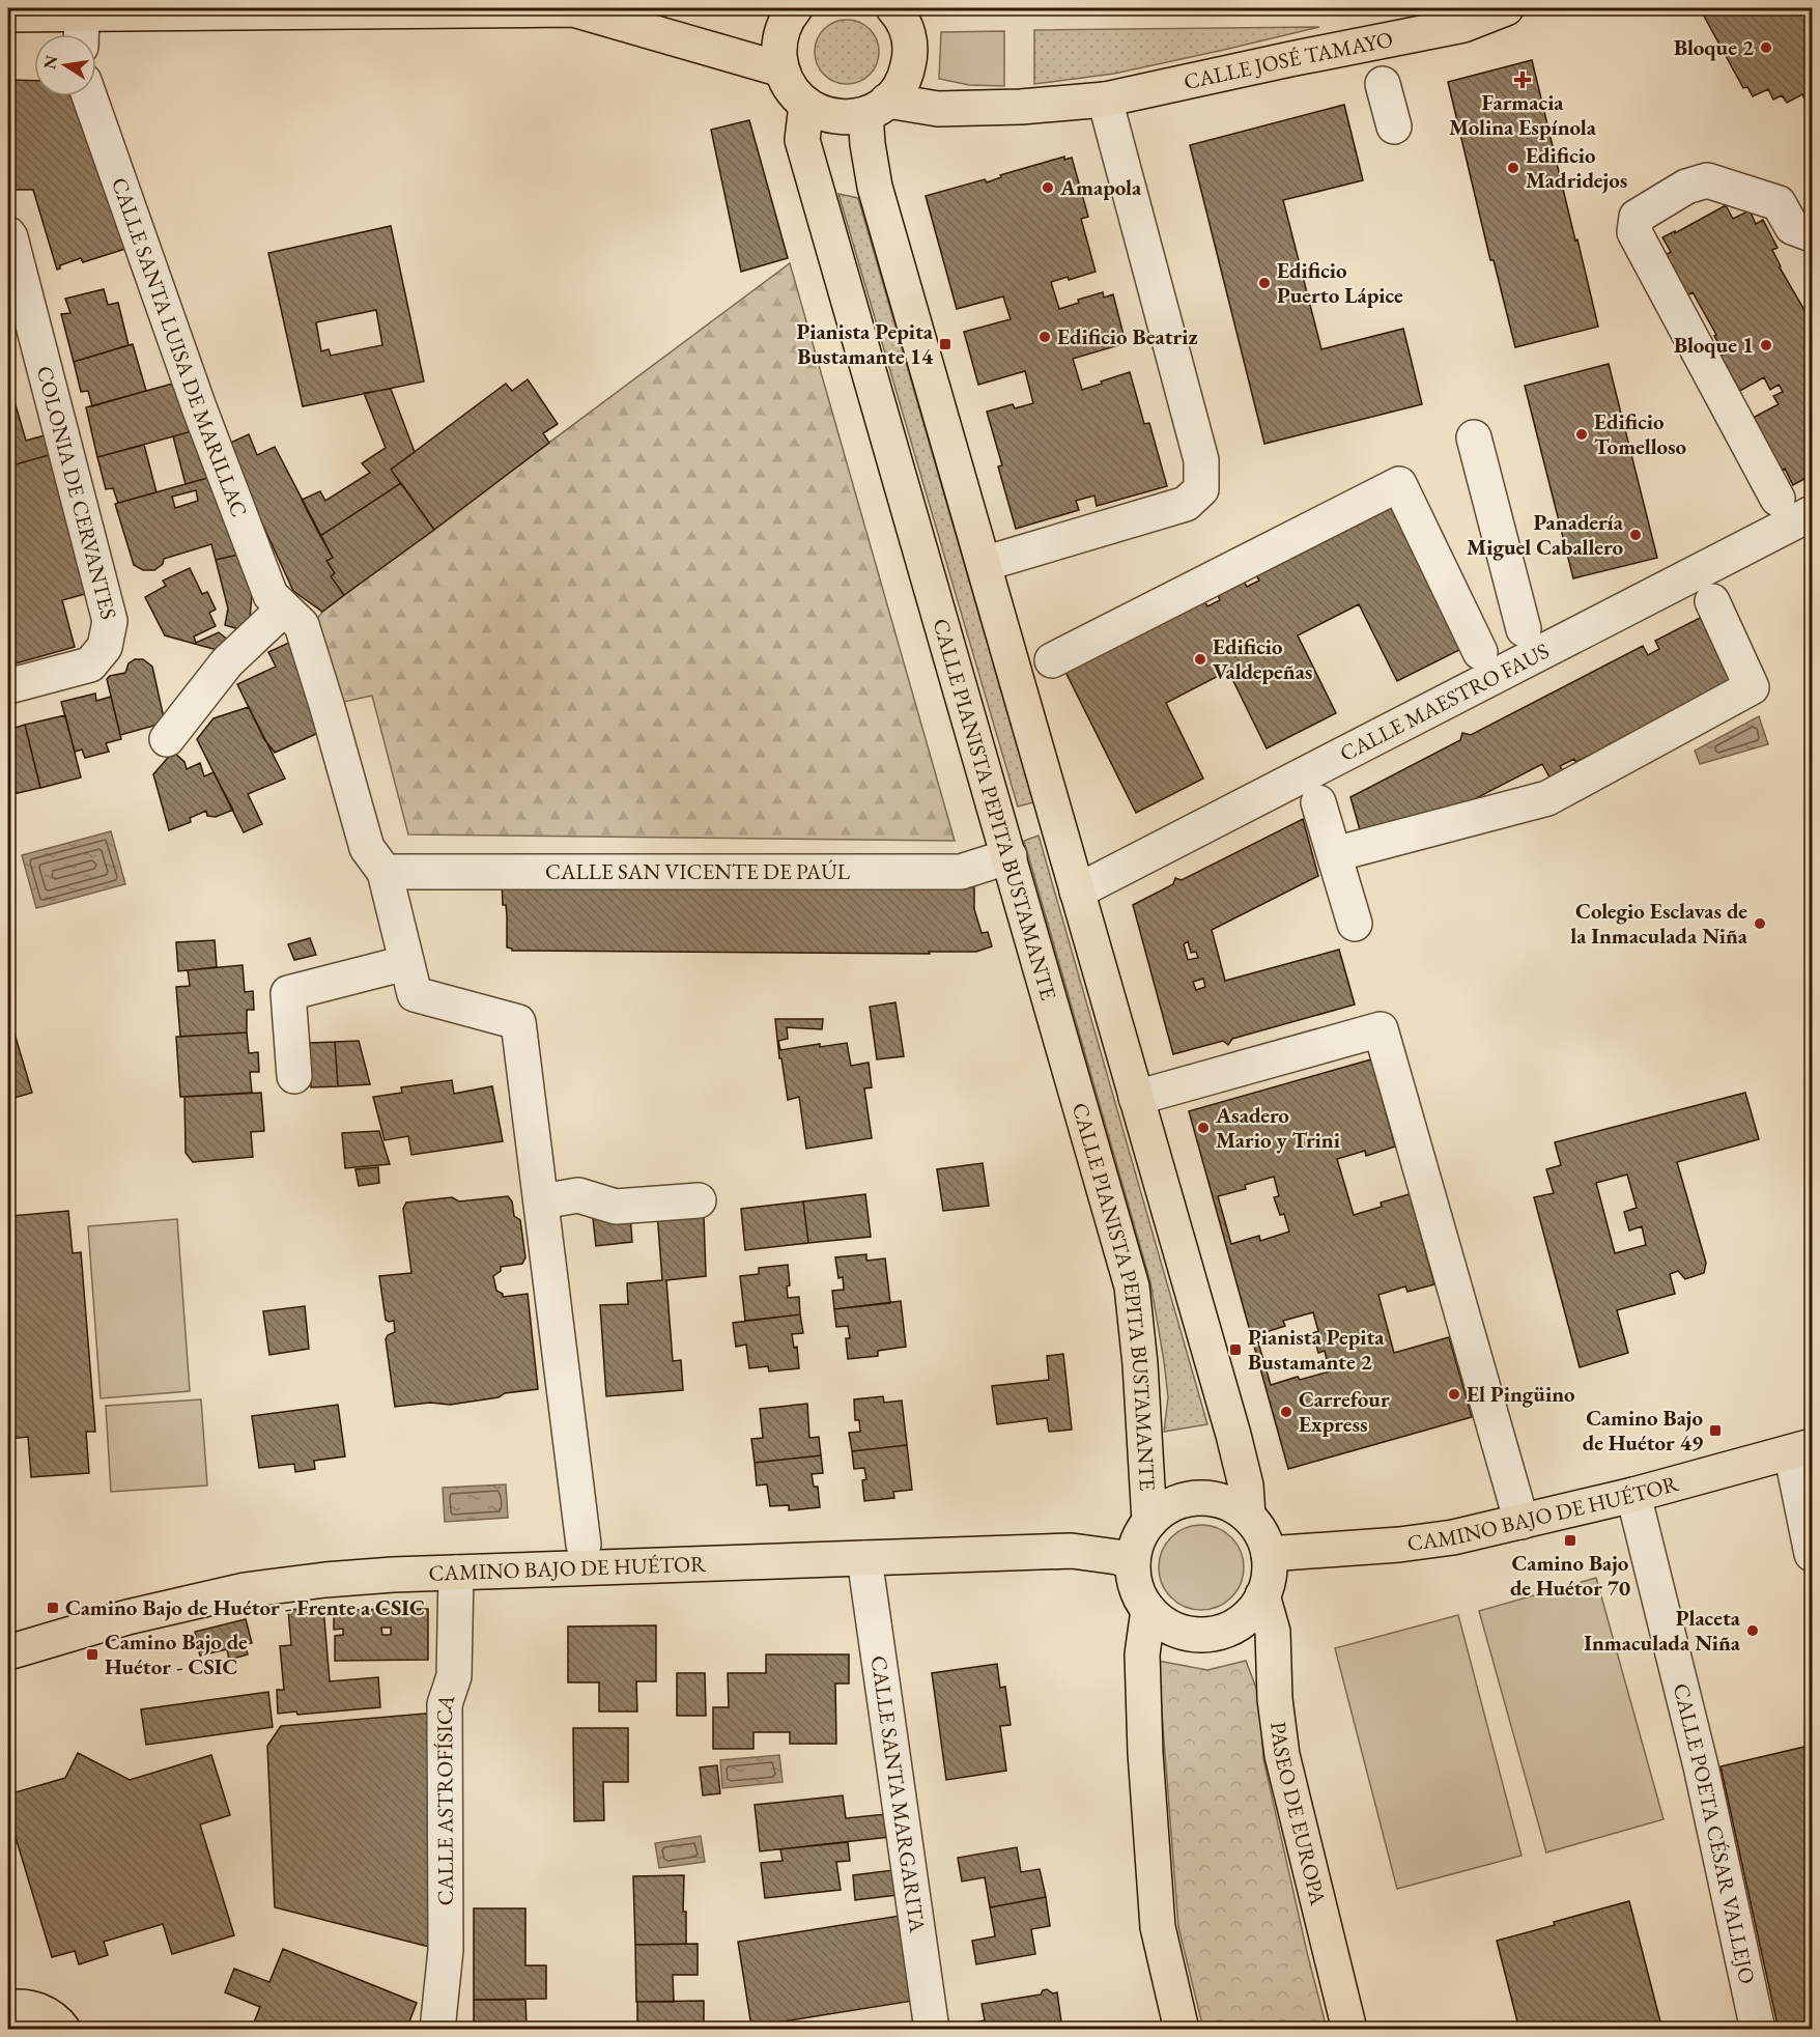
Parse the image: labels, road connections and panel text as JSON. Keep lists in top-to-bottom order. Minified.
{"streets":{"main road":["CALLE JOSÉ TAMAYO","CALLE PIANISTA PEPITA BUSTAMANTE","CAMINO BAJO DE HUÉTOR","PASEO DE EUROPA"],"street":["CALLE SANTA LUISA DE MARILLAC","COLONIA DE CERVANTES","CALLE MAESTRO FAUS","CALLE SAN VICENTE DE PAÚL","CALLE SANTA MARGARITA","CALLE ASTROFÍSICA","CALLE POETA CÉSAR VALLEJO"]},"crossings":[["CALLE JOSÉ TAMAYO","CALLE PIANISTA PEPITA BUSTAMANTE"],["CALLE SANTA LUISA DE MARILLAC","CALLE SAN VICENTE DE PAÚL"],["CALLE PIANISTA PEPITA BUSTAMANTE","CALLE SAN VICENTE DE PAÚL"],["CALLE PIANISTA PEPITA BUSTAMANTE","CAMINO BAJO DE HUÉTOR"],["CALLE PIANISTA PEPITA BUSTAMANTE","PASEO DE EUROPA"],["CAMINO BAJO DE HUÉTOR","CALLE SANTA MARGARITA"],["CAMINO BAJO DE HUÉTOR","CALLE ASTROFÍSICA"],["CAMINO BAJO DE HUÉTOR","PASEO DE EUROPA"],["CAMINO BAJO DE HUÉTOR","CALLE POETA CÉSAR VALLEJO"]],"places":{"other":["Bloque 2","Edificio Madridejos","Amapola","Edificio Puerto Lápice","Edificio Beatriz","Bloque 1","Edificio Tomelloso","Panadería Miguel Caballero","Edificio Valdepeñas","Colegio Esclavas de la Inmaculada Niña","Asadero Mario y Trini","El Pingüino","Carrefour Express","Placeta Inmaculada Niña"],"health":["Farmacia Molina Espínola"],"transit":["Pianista Pepita Bustamante 14","Pianista Pepita Bustamante 2","Camino Bajo de Huétor 49","Camino Bajo de Huétor 70","Camino Bajo de Huétor - Frente a CSIC","Camino Bajo de Huétor - CSIC"]},"north":"left"}
